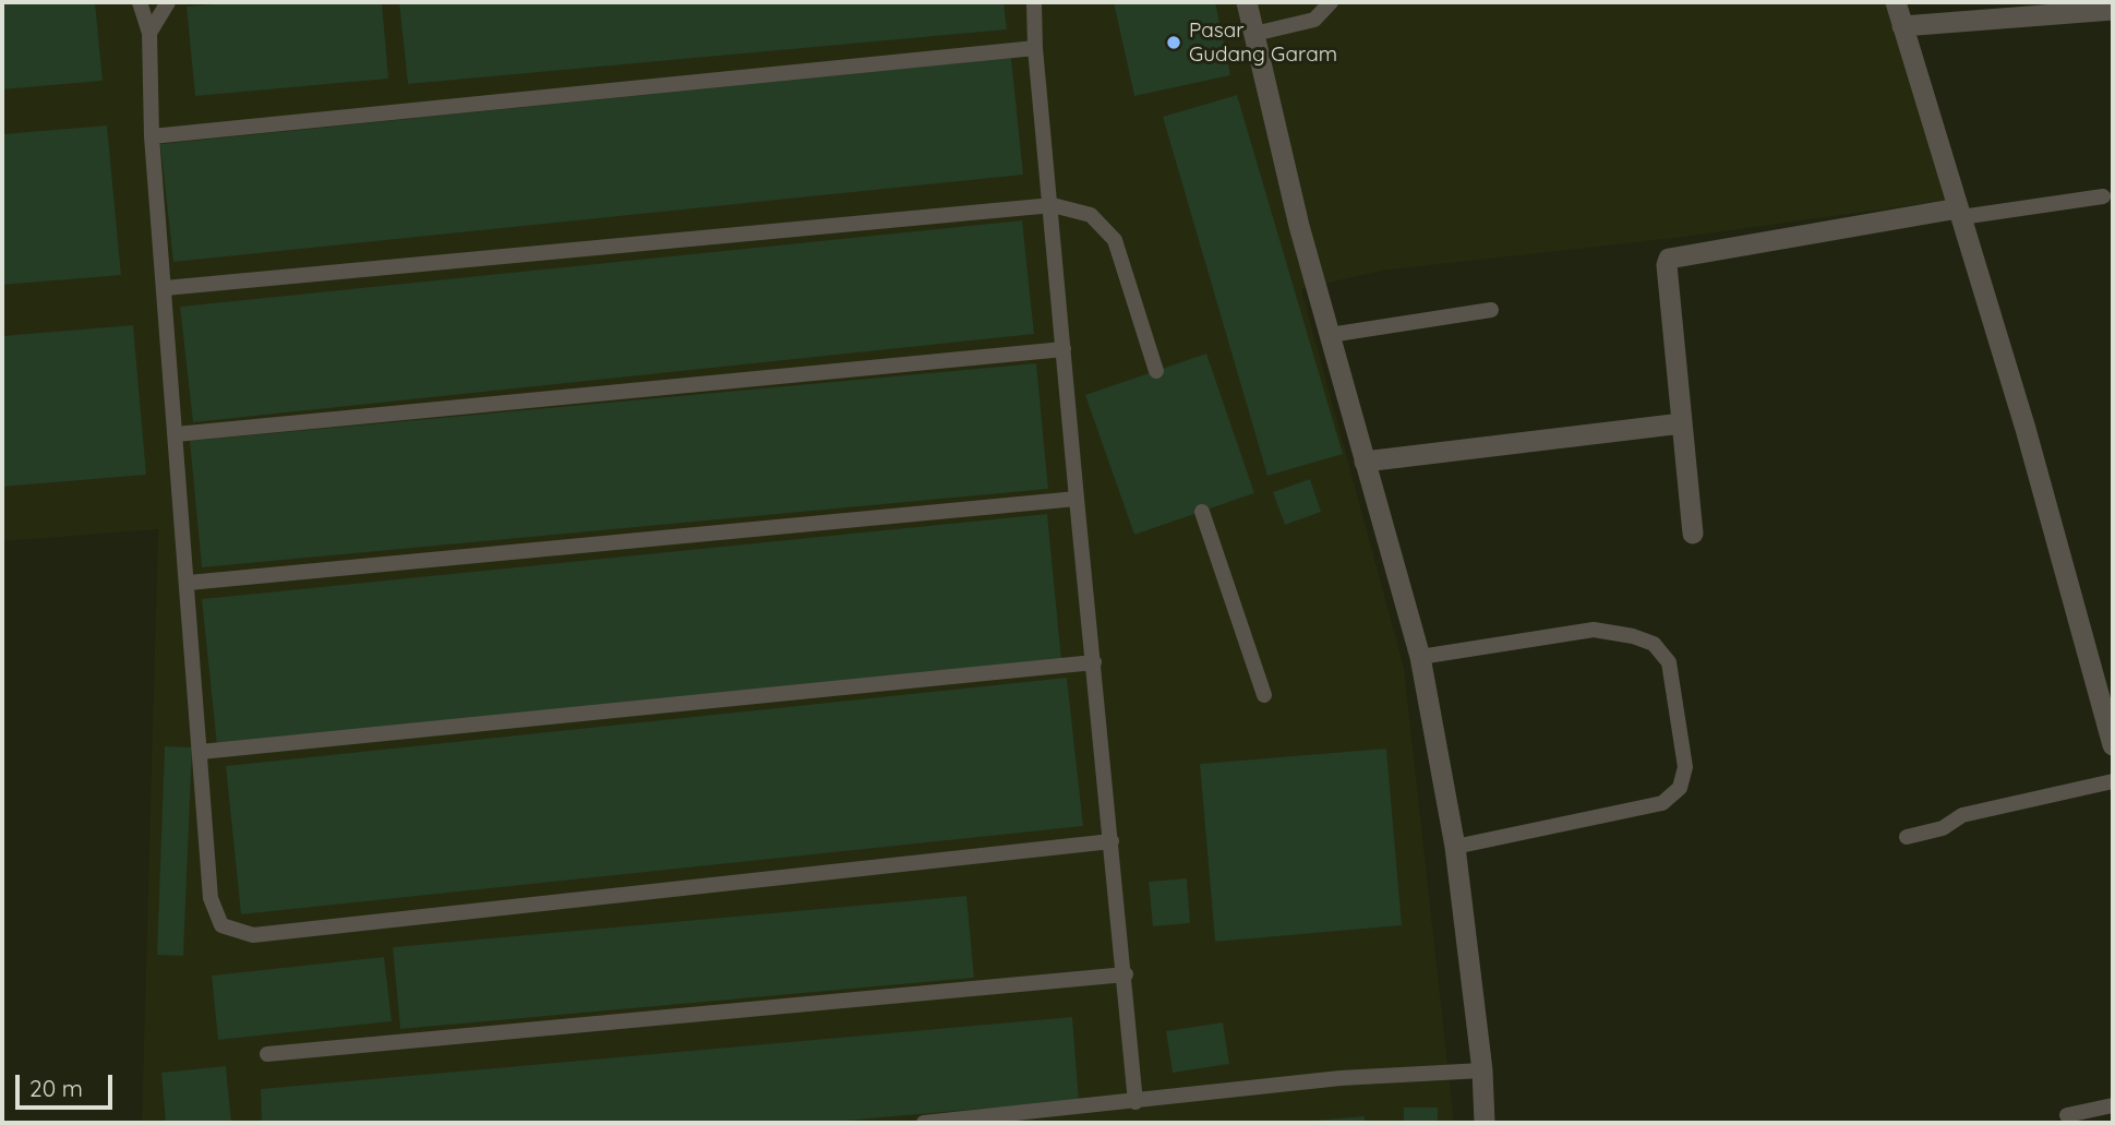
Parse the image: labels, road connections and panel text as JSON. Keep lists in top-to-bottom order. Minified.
{"places":["Pasar Gudang Garam"],"scale_bar":"20 m"}
